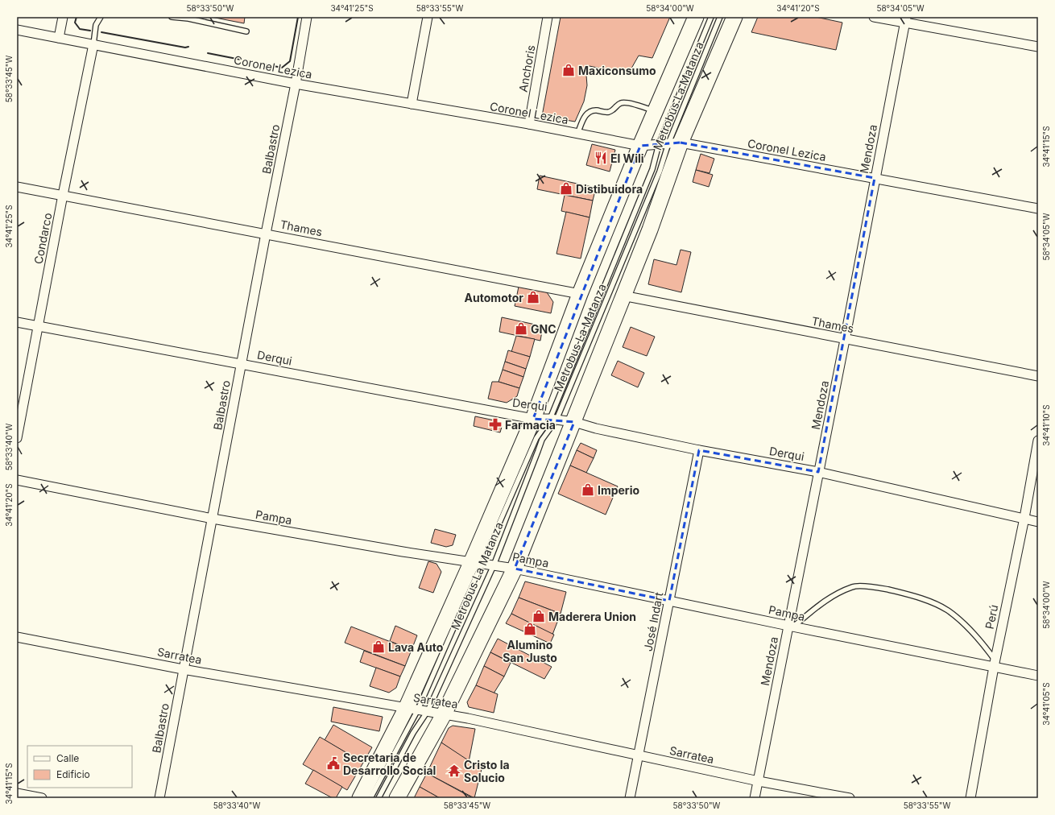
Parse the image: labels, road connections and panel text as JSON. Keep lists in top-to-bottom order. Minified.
{"streets":{"street":["Coronel Lezica","Anchoris","Balbastro","Mendoza","Thames","Condarco","Derqui","Pampa","Perú","José Indart","Sarratea"],"lane":["Metrobus La Matanza"]},"crossings":[["Coronel Lezica","Anchoris"],["Coronel Lezica","Metrobus La Matanza"],["Coronel Lezica","Balbastro"],["Coronel Lezica","Mendoza"],["Coronel Lezica","Condarco"],["Metrobus La Matanza","Derqui"],["Metrobus La Matanza","Pampa"],["Metrobus La Matanza","Sarratea"],["Balbastro","Thames"],["Balbastro","Derqui"],["Balbastro","Pampa"],["Balbastro","Sarratea"],["Mendoza","Thames"],["Mendoza","Derqui"],["Mendoza","Pampa"],["Mendoza","Sarratea"],["Thames","Condarco"],["Condarco","Derqui"],["Derqui","Perú"],["Derqui","José Indart"],["Pampa","Perú"],["Pampa","José Indart"],["José Indart","Sarratea"]],"places":{"shop":["Maxiconsumo","Distibuidora","Automotor","GNC","Imperio","Maderera Union","Alumino San Justo","Lava Auto"],"restaurant":["El Wili"],"pharmacy":["Farmacia"],"public building":["Secretaria de Desarrollo Social"],"temple":["Cristo la Solucio"]},"legend":["Calle","Edificio"],"coordinates":["58°33'50\"W","34°41'25\"S","58°33'55\"W","58°34'00\"W","34°41'20\"S","58°34'05\"W","58°33'45\"W","34°41'15\"S","34°41'10\"S","58°33'40\"W","34°41'05\"S"]}
